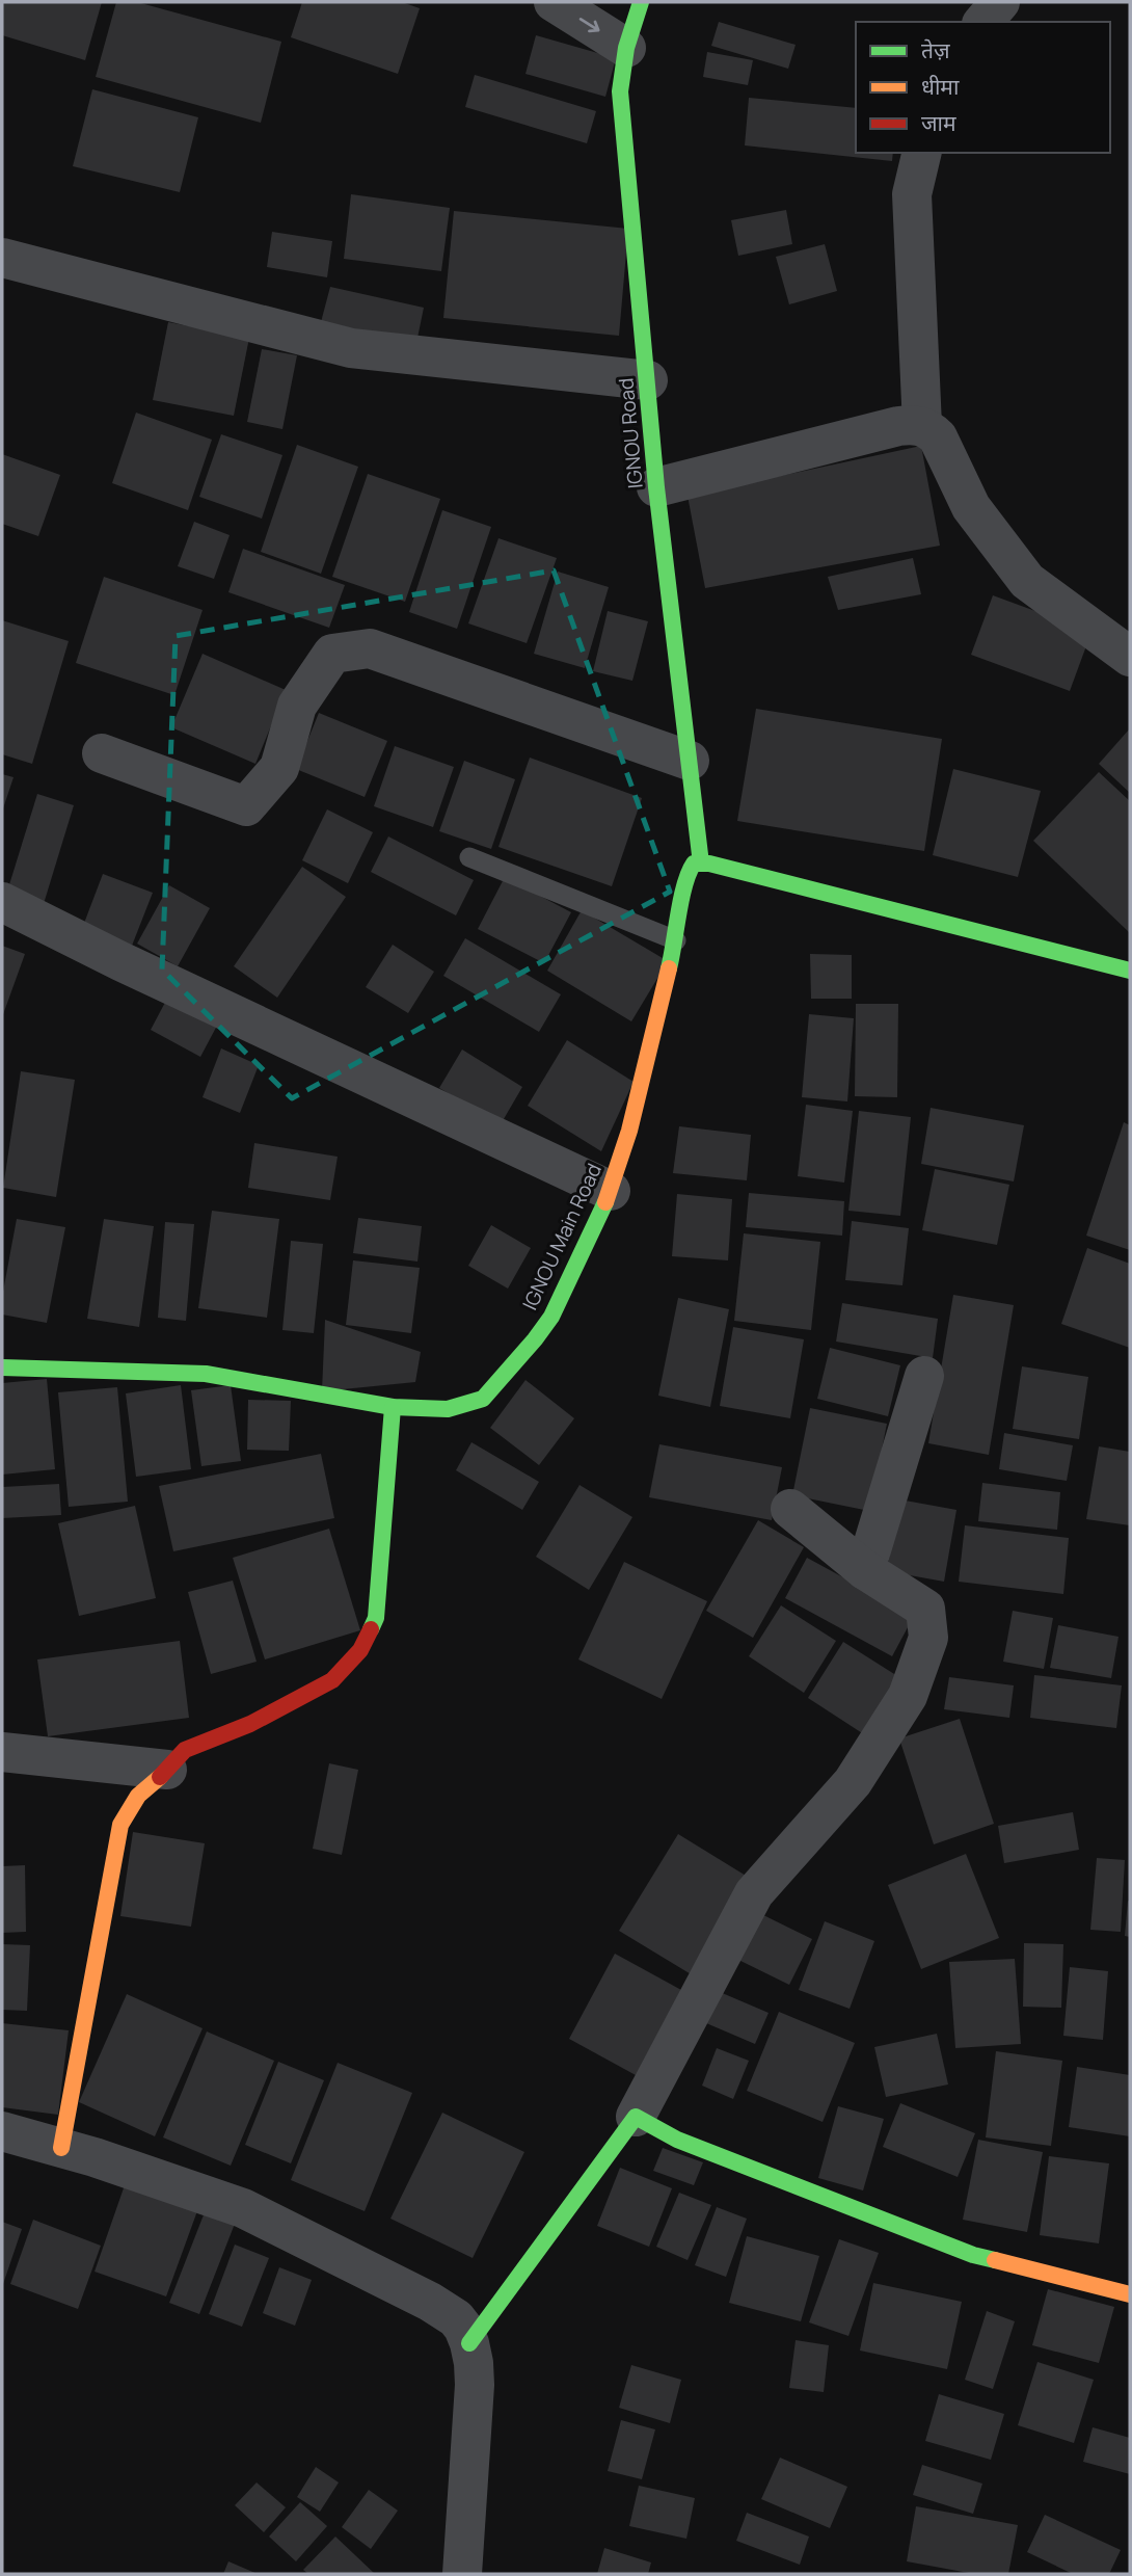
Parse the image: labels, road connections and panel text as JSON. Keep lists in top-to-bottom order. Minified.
{"streets":{"street":["IGNOU Road","IGNOU Main Road"]},"crossings":[["IGNOU Road","IGNOU Main Road"]],"legend":["तेज़","धीमा","जाम"]}
